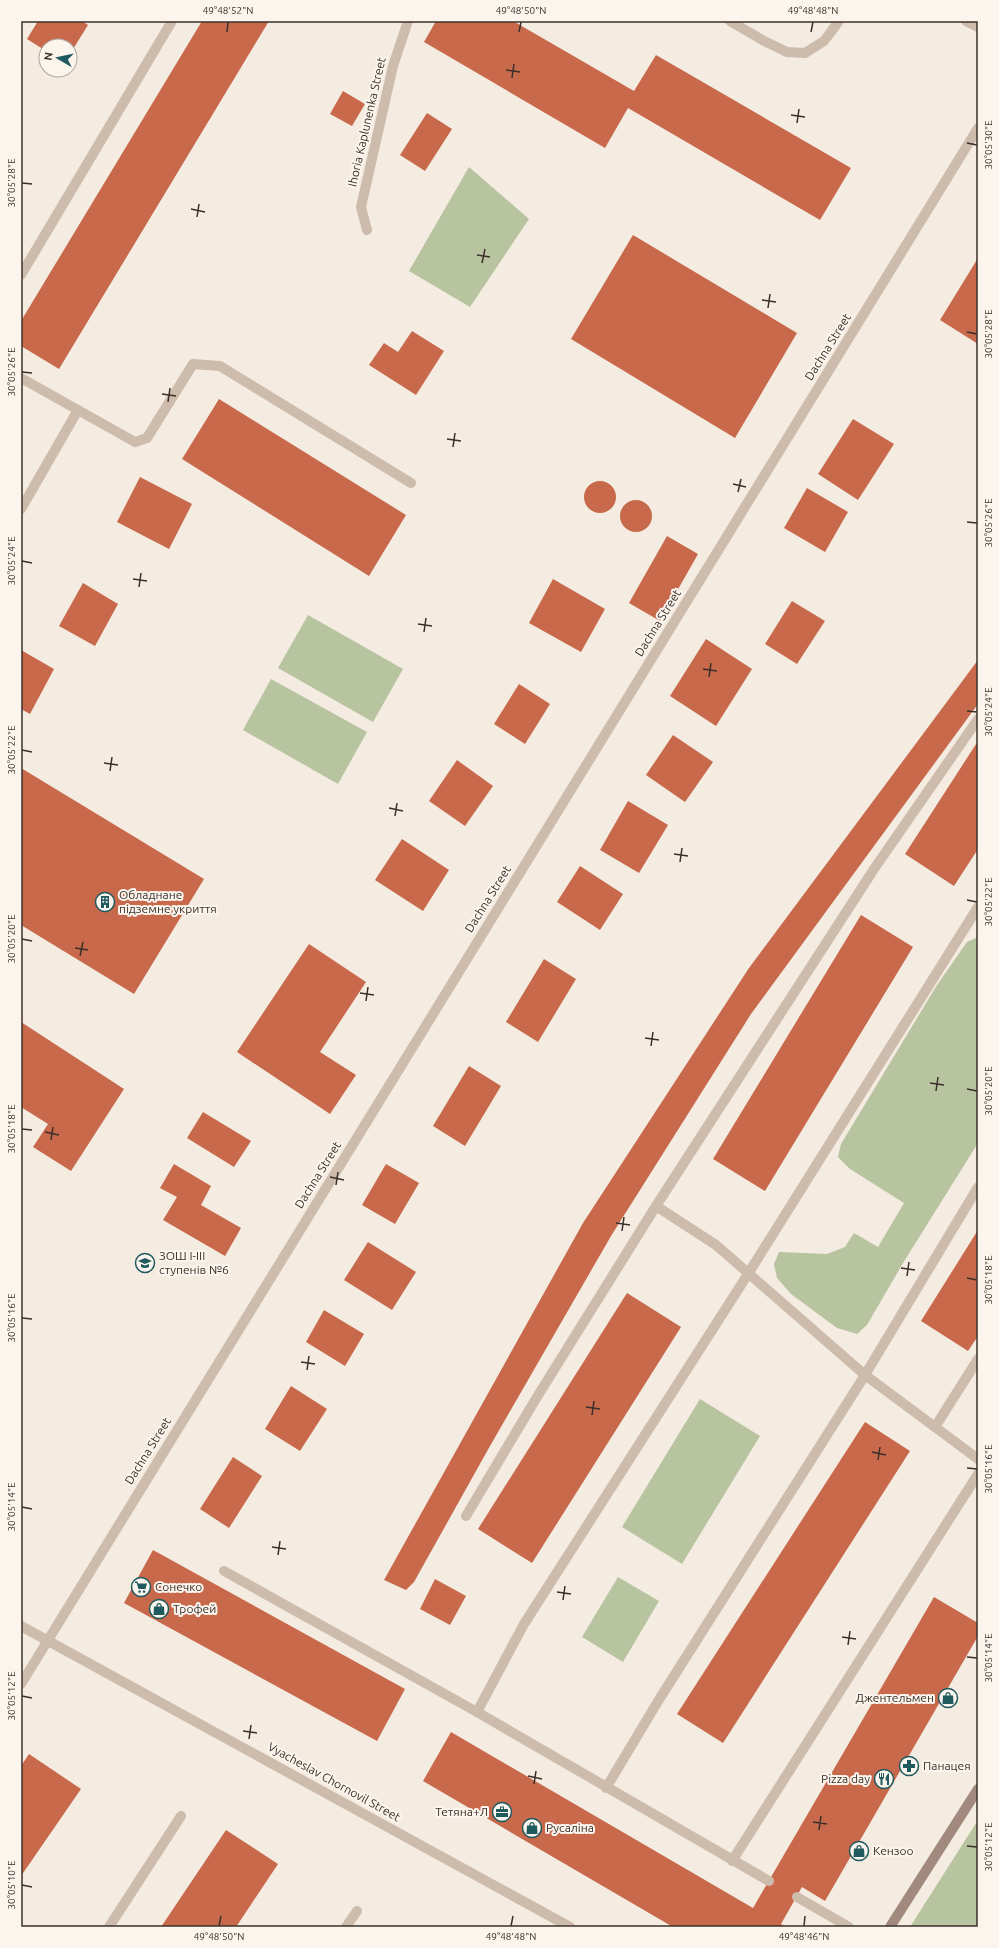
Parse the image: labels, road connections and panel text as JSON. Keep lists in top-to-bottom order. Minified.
{"streets":{"street":["Ihoria Kaplunenka Street","Dachna Street","Vyacheslav Chornovil Street"]},"crossings":[["Dachna Street","Vyacheslav Chornovil Street"]],"places":{"building":["Обладнане підземне укриття"],"school or university":["ЗОШ І-ІІІ ступенів №6"],"supermarket":["Сонечко"],"shop":["Трофей","Джентельмен","Русаліна","Кензоо"],"pharmacy":["Панацея"],"restaurant":["Pizza day"],"office":["Тетяна+Л"]},"north":"left","coordinates":["49°48'52\"N","49°48'50\"N","49°48'48\"N","30°05'30\"E","30°05'28\"E","30°05'26\"E","30°05'24\"E","30°05'22\"E","30°05'20\"E","30°05'18\"E","30°05'16\"E","30°05'14\"E","30°05'12\"E","30°05'10\"E","49°48'46\"N"]}
